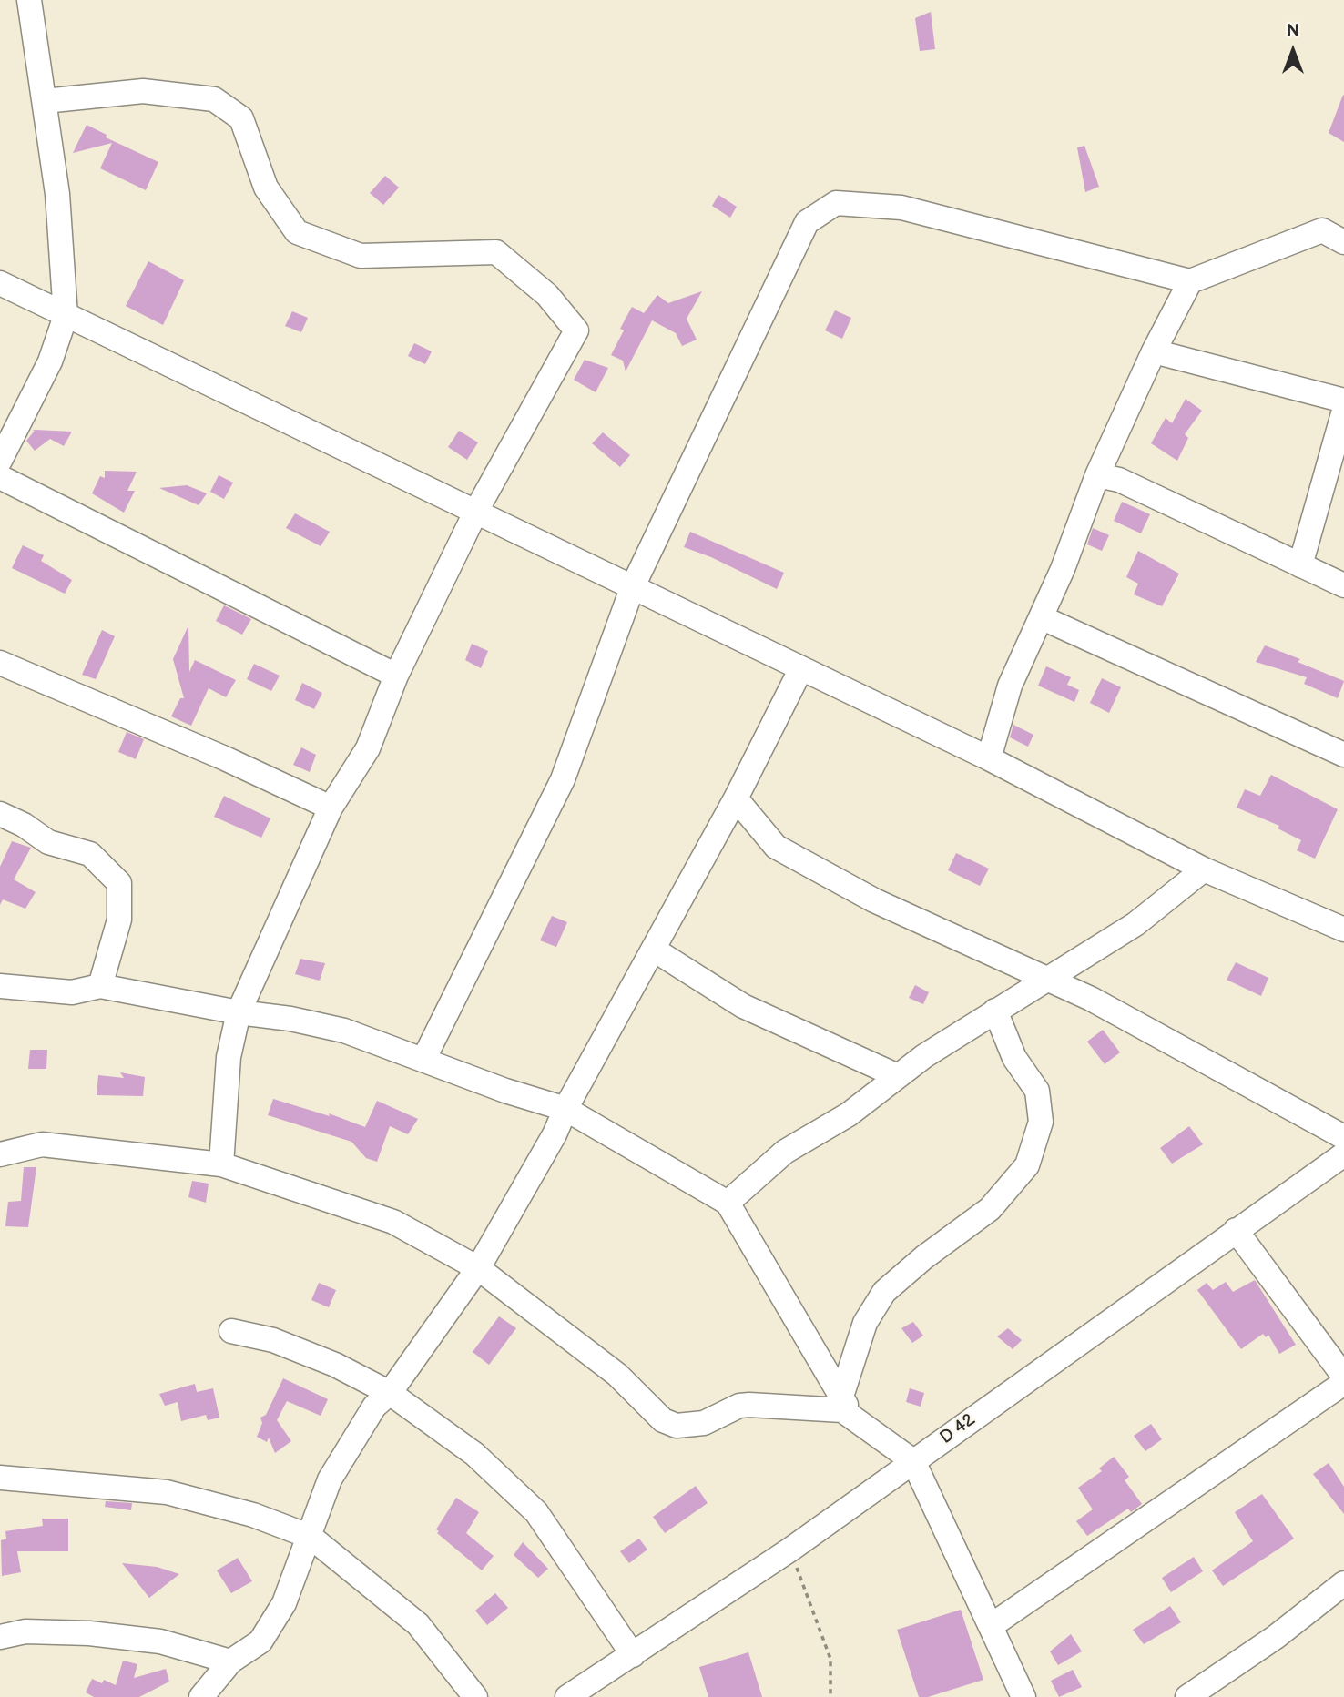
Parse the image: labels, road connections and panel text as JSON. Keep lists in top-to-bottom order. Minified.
{"streets":{"street":["D 42"]},"north":"top"}
